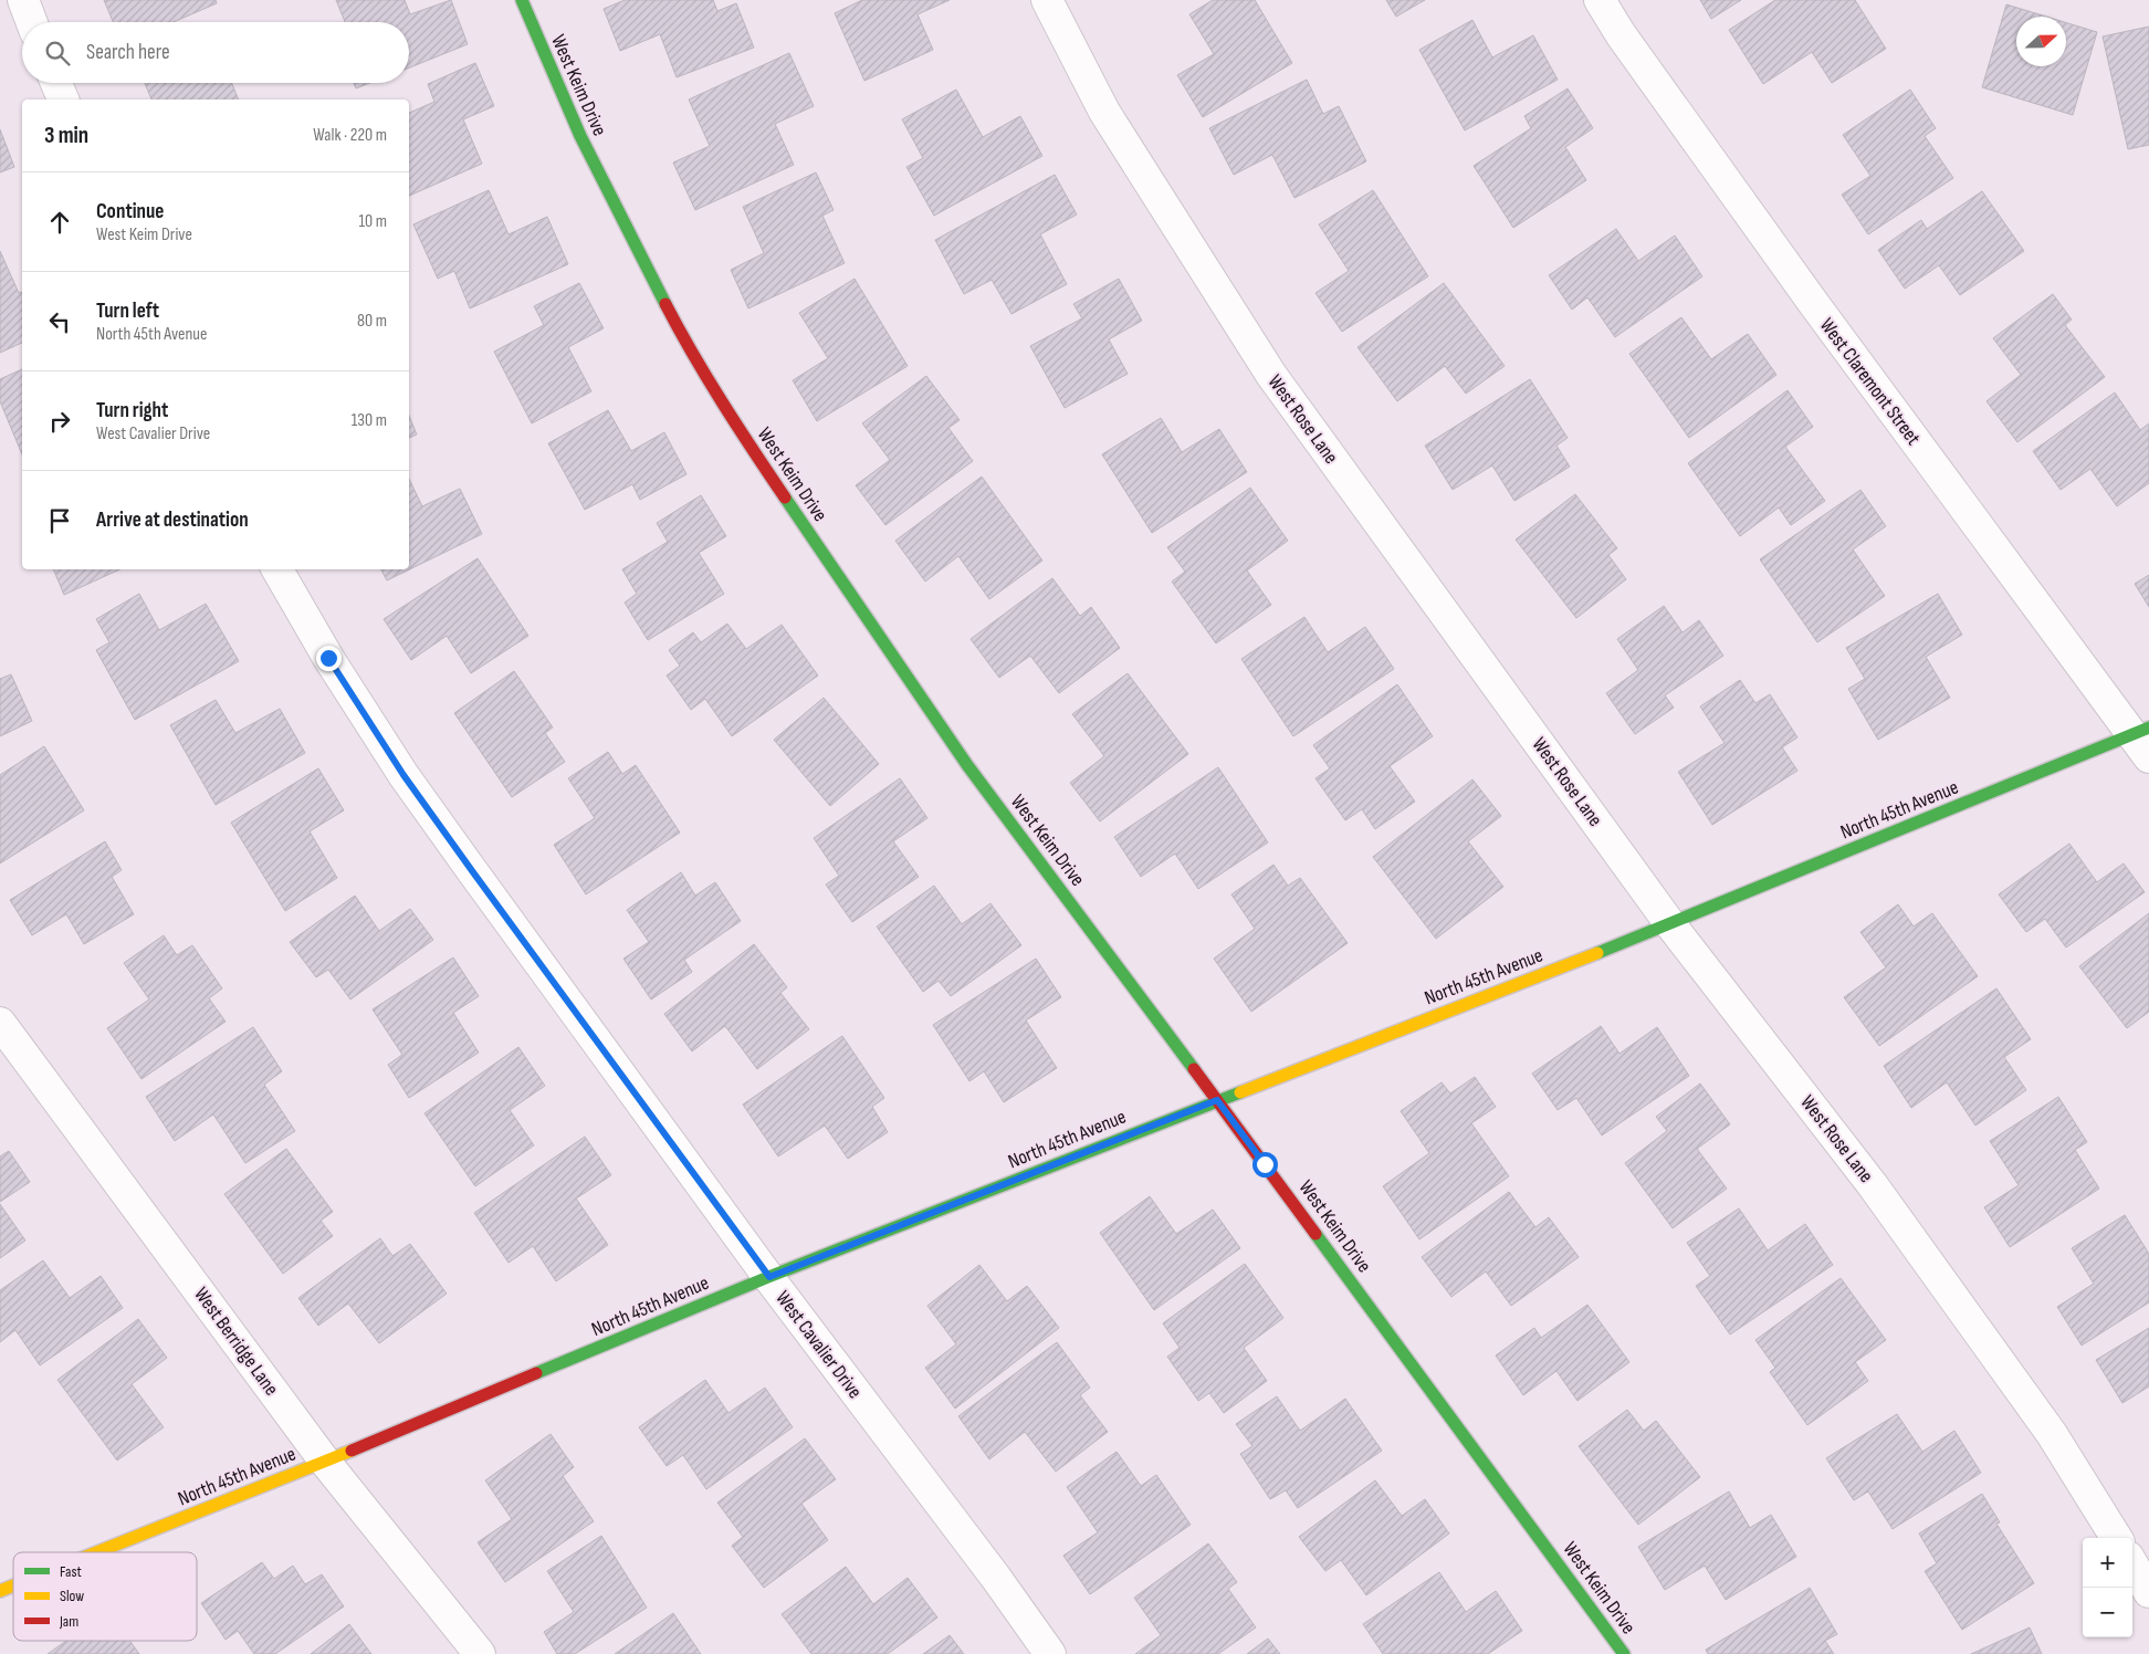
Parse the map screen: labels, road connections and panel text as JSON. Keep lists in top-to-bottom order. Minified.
{"streets":{"street":["West Keim Drive","West Claremont Street","West Rose Lane","North 45th Avenue","West Berridge Lane","West Cavalier Drive"]},"crossings":[["West Keim Drive","North 45th Avenue"],["West Claremont Street","North 45th Avenue"],["West Rose Lane","North 45th Avenue"],["North 45th Avenue","West Berridge Lane"],["North 45th Avenue","West Cavalier Drive"]],"legend":["Fast","Slow","Jam"],"north":"right","page":{"search":"Search here","heading":["3 min","Walk · 220 m"],"list":[["Continue","West Keim Drive","10 m"],["Turn left","North 45th Avenue","80 m"],["Turn right","West Cavalier Drive","130 m"],"Arrive at destination"],"map_buttons":["+","−"]}}
